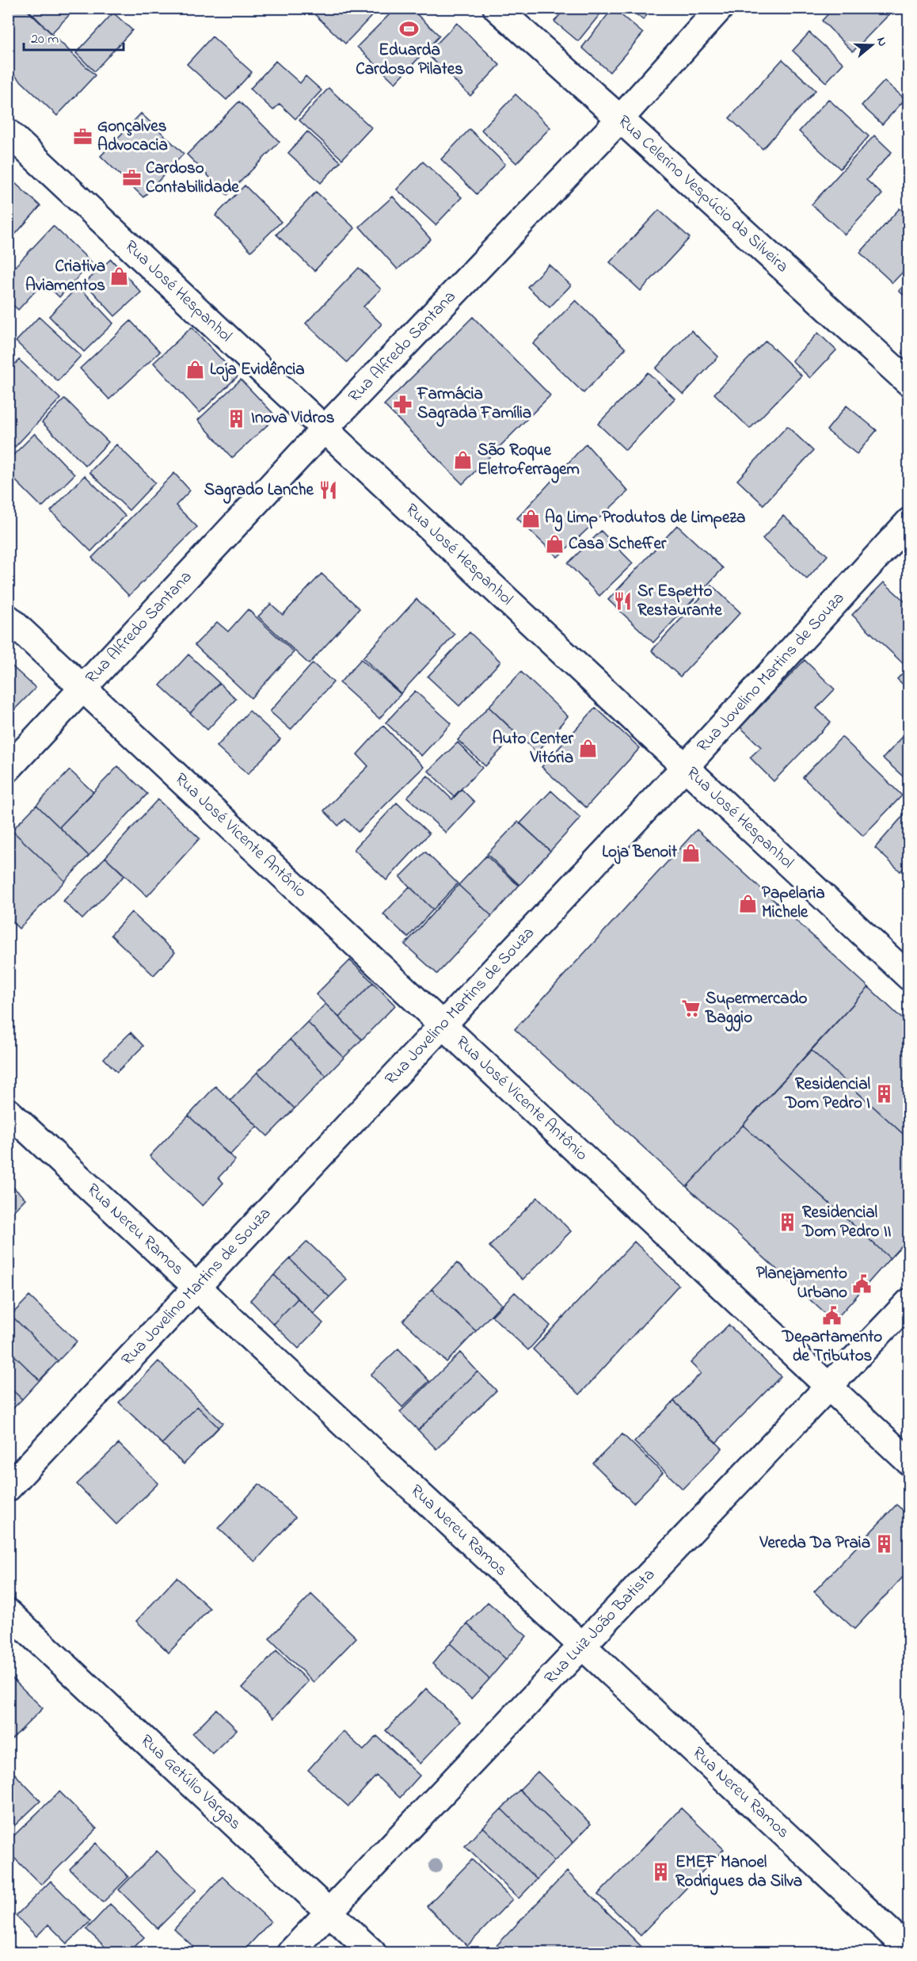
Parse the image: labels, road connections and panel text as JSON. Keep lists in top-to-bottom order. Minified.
{"streets":{"street":["Rua Celerino Vespúcio da Silveira","Rua José Hespanhol","Rua Alfredo Santana","Rua Jovelino Martins de Souza","Rua José Vicente Antônio","Rua Nereu Ramos","Rua Luiz João Batista","Rua Getúlio Vargas"]},"crossings":[["Rua Celerino Vespúcio da Silveira","Rua Alfredo Santana"],["Rua José Hespanhol","Rua Alfredo Santana"],["Rua José Hespanhol","Rua Jovelino Martins de Souza"],["Rua Alfredo Santana","Rua José Vicente Antônio"],["Rua Jovelino Martins de Souza","Rua José Vicente Antônio"],["Rua Jovelino Martins de Souza","Rua Nereu Ramos"],["Rua José Vicente Antônio","Rua Luiz João Batista"],["Rua Nereu Ramos","Rua Luiz João Batista"],["Rua Luiz João Batista","Rua Getúlio Vargas"]],"places":{"sports":["Eduarda Cardoso Pilates"],"office":["Gonçalves Advocacia","Cardoso Contabilidade"],"shop":["Criativa Aviamentos","Loja Evidência","São Roque Eletroferragem","Ag Limp Produtos de Limpeza","Casa Scheffer","Auto Center Vitória","Loja Benoit","Papelaria Michele"],"pharmacy":["Farmácia Sagrada Família"],"building":["Inova Vidros","Residencial Dom Pedro I","Residencial Dom Pedro II","Vereda Da Praia","EMEF Manoel Rodrigues da Silva"],"restaurant":["Sagrado Lanche","Sr Espetto Restaurante"],"supermarket":["Supermercado Baggio"],"public building":["Planejamento Urbano","Departamento de Tributos"]},"scale_bar":"20 m","north":"right"}
